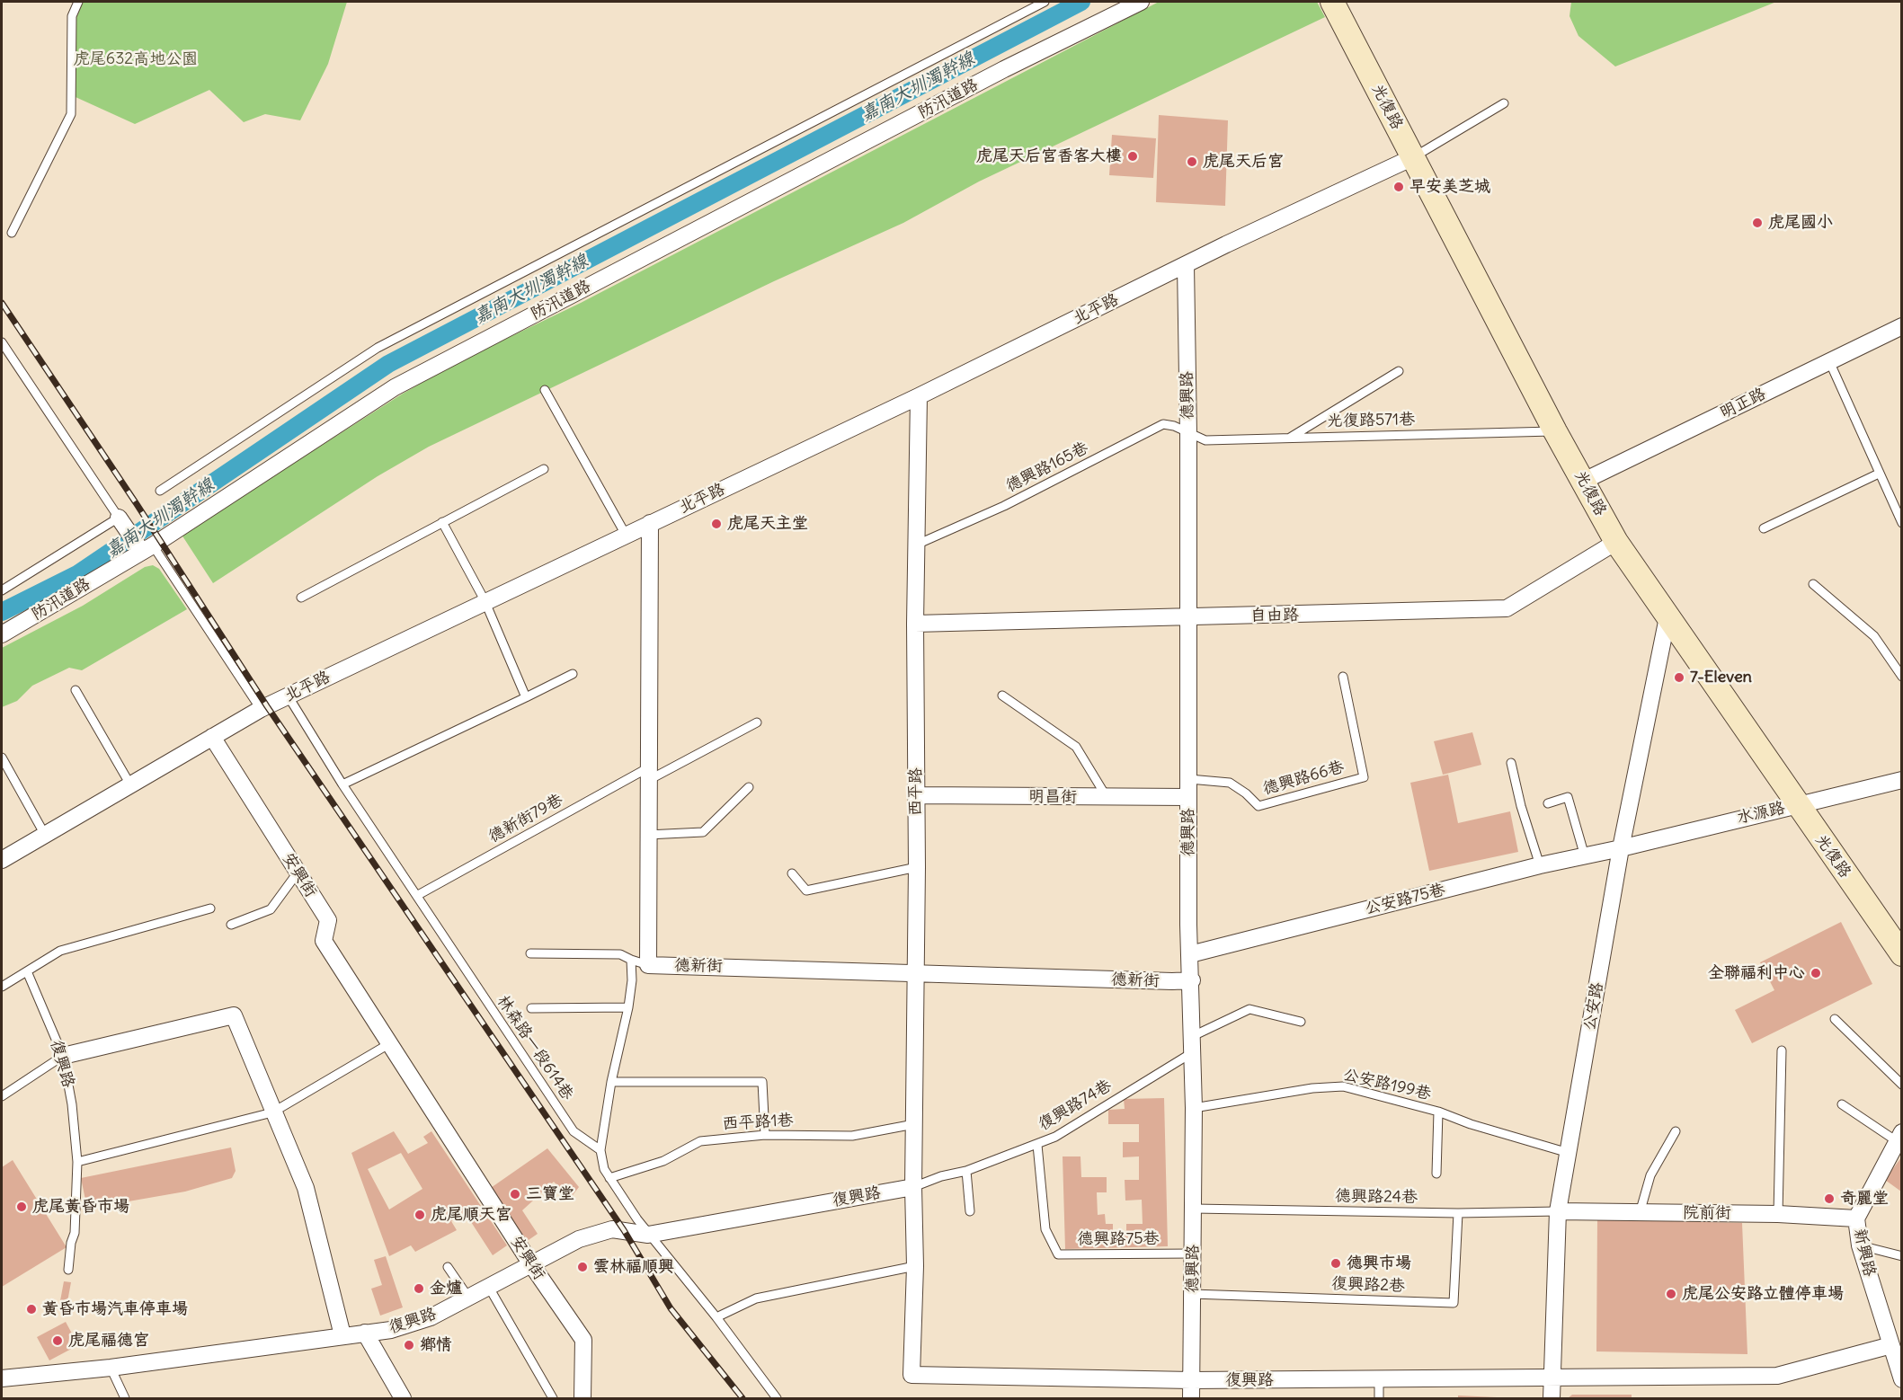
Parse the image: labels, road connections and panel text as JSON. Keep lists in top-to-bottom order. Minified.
{"streets":{"street":["防汛道路","光復路","北平路","德興路","明正路","自由路","西平路","明昌街","水源路","安興街","公安路75巷","德新街","公安路","復興路","院前街","新興路"],"lane":["光復路571巷","德興路165巷","德興路66巷","德新街79巷","林森路一段614巷","公安路199巷","復興路74巷","西平路1巷","德興路24巷","德興路75巷","復興路2巷"]},"crossings":[["光復路","北平路"],["光復路","明正路"],["光復路","光復路571巷"],["光復路","自由路"],["光復路","水源路"],["光復路","公安路"],["北平路","德興路"],["北平路","西平路"],["北平路","安興街"],["北平路","林森路一段614巷"],["德興路","光復路571巷"],["德興路","德興路165巷"],["德興路","自由路"],["德興路","德興路66巷"],["德興路","明昌街"],["德興路","公安路75巷"],["德興路","德新街"],["德興路","復興路"],["德興路","公安路199巷"],["德興路","復興路74巷"],["德興路","德興路24巷"],["德興路","德興路75巷"],["德興路","復興路2巷"],["光復路571巷","德興路165巷"],["德興路165巷","西平路"],["自由路","西平路"],["西平路","明昌街"],["西平路","德新街"],["西平路","復興路"],["西平路","復興路74巷"],["西平路","西平路1巷"],["水源路","公安路75巷"],["水源路","公安路"],["德新街79巷","林森路一段614巷"],["安興街","復興路"],["公安路75巷","公安路"],["公安路","復興路"],["公安路","公安路199巷"],["公安路","德興路24巷"],["公安路","院前街"],["復興路","復興路74巷"],["復興路","新興路"],["復興路74巷","德興路75巷"],["德興路24巷","院前街"],["德興路24巷","復興路2巷"],["院前街","新興路"]],"water":["嘉南大圳濁幹線"],"parks":["虎尾632高地公園"],"places":["虎尾天后宮香客大樓","虎尾天后宮","早安美芝城","虎尾國小","虎尾天主堂","7-Eleven","全聯福利中心","三寶堂","奇麗堂","虎尾黃昏市場","虎尾順天宮","德興市場","雲林福順興","金爐","虎尾公安路立體停車場","黃昏市場汽車停車場","虎尾福德宮","鄉情"]}
